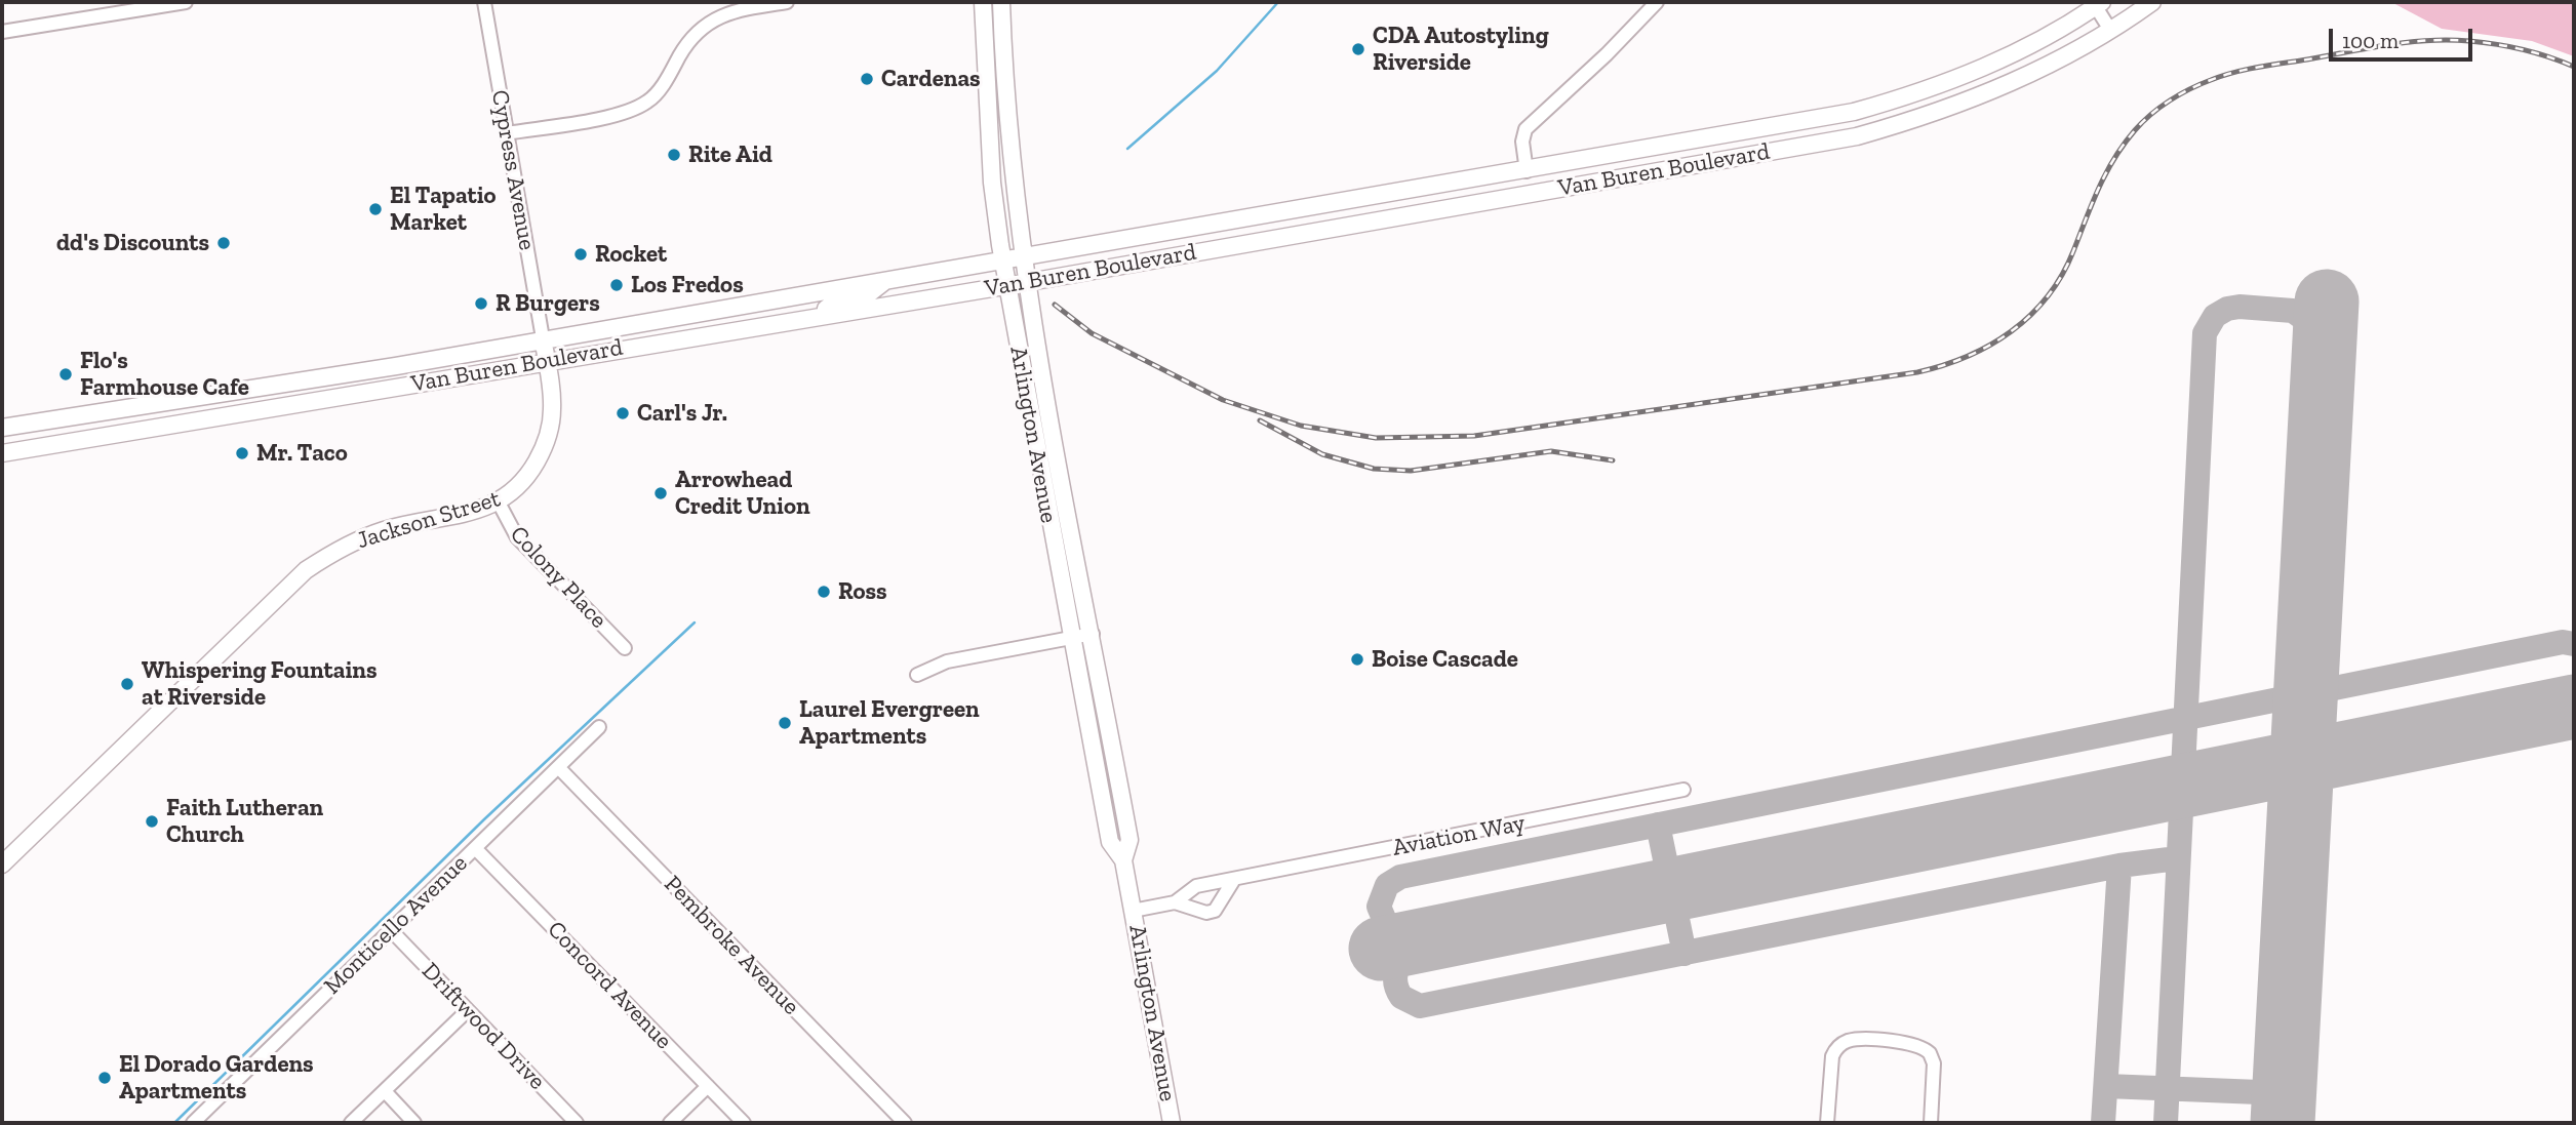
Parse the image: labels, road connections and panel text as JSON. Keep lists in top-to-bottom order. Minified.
{"streets":{"main road":["Van Buren Boulevard","Arlington Avenue","Jackson Street"],"street":["Cypress Avenue","Colony Place","Aviation Way","Monticello Avenue","Pembroke Avenue","Concord Avenue","Driftwood Drive"]},"crossings":[["Cypress Avenue","Van Buren Boulevard"],["Cypress Avenue","Jackson Street"],["Van Buren Boulevard","Arlington Avenue"],["Van Buren Boulevard","Jackson Street"],["Arlington Avenue","Aviation Way"],["Jackson Street","Colony Place"],["Monticello Avenue","Pembroke Avenue"],["Monticello Avenue","Concord Avenue"],["Monticello Avenue","Driftwood Drive"]],"places":["CDA Autostyling Riverside","Cardenas","Rite Aid","El Tapatio Market","dd's Discounts","Rocket","Los Fredos","R Burgers","Flo's Farmhouse Cafe","Carl's Jr.","Mr. Taco","Arrowhead Credit Union","Ross","Boise Cascade","Whispering Fountains at Riverside","Laurel Evergreen Apartments","Faith Lutheran Church","El Dorado Gardens Apartments"],"scale_bar":"100 m"}
